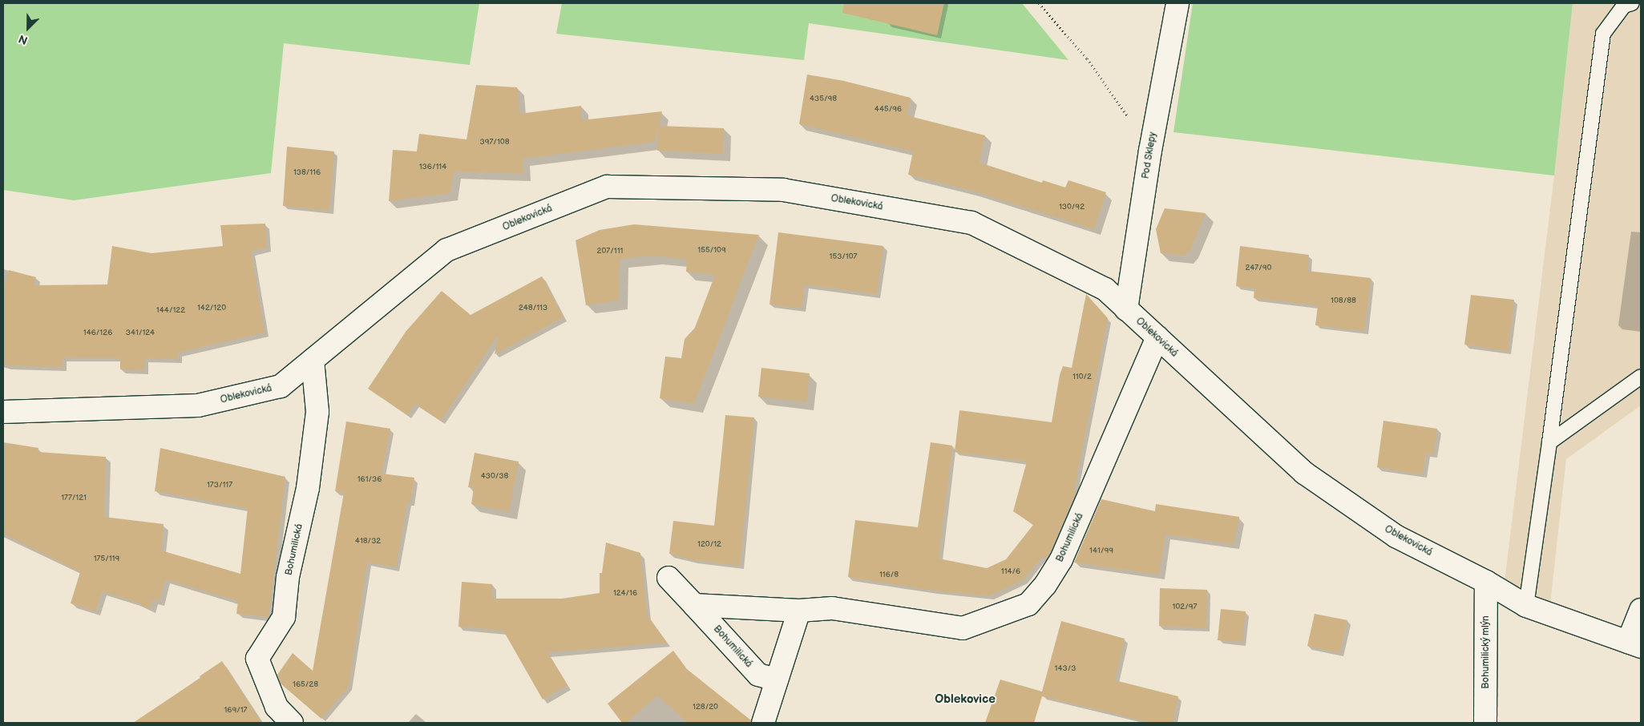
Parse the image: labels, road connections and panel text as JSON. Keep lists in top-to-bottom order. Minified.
{"streets":{"street":["Pod Sklepy","Oblekovická","Bohumilická","Bohumilický mlýn"]},"crossings":[["Pod Sklepy","Oblekovická"],["Oblekovická","Bohumilická"],["Oblekovická","Bohumilický mlýn"]],"districts":["Oblekovice"],"house_numbers":["435/98","445/96","397/108","136/114","138/116","130/92","155/109","207/111","153/107","247/90","108/88","142/120","248/113","144/122","146/126","341/124","110/2","430/38","161/36","173/117","177/121","418/32","120/12","141/99","175/119","114/6","116/8","124/16","102/97","143/3","165/28","128/20","169/17"],"north":"bottom left"}
